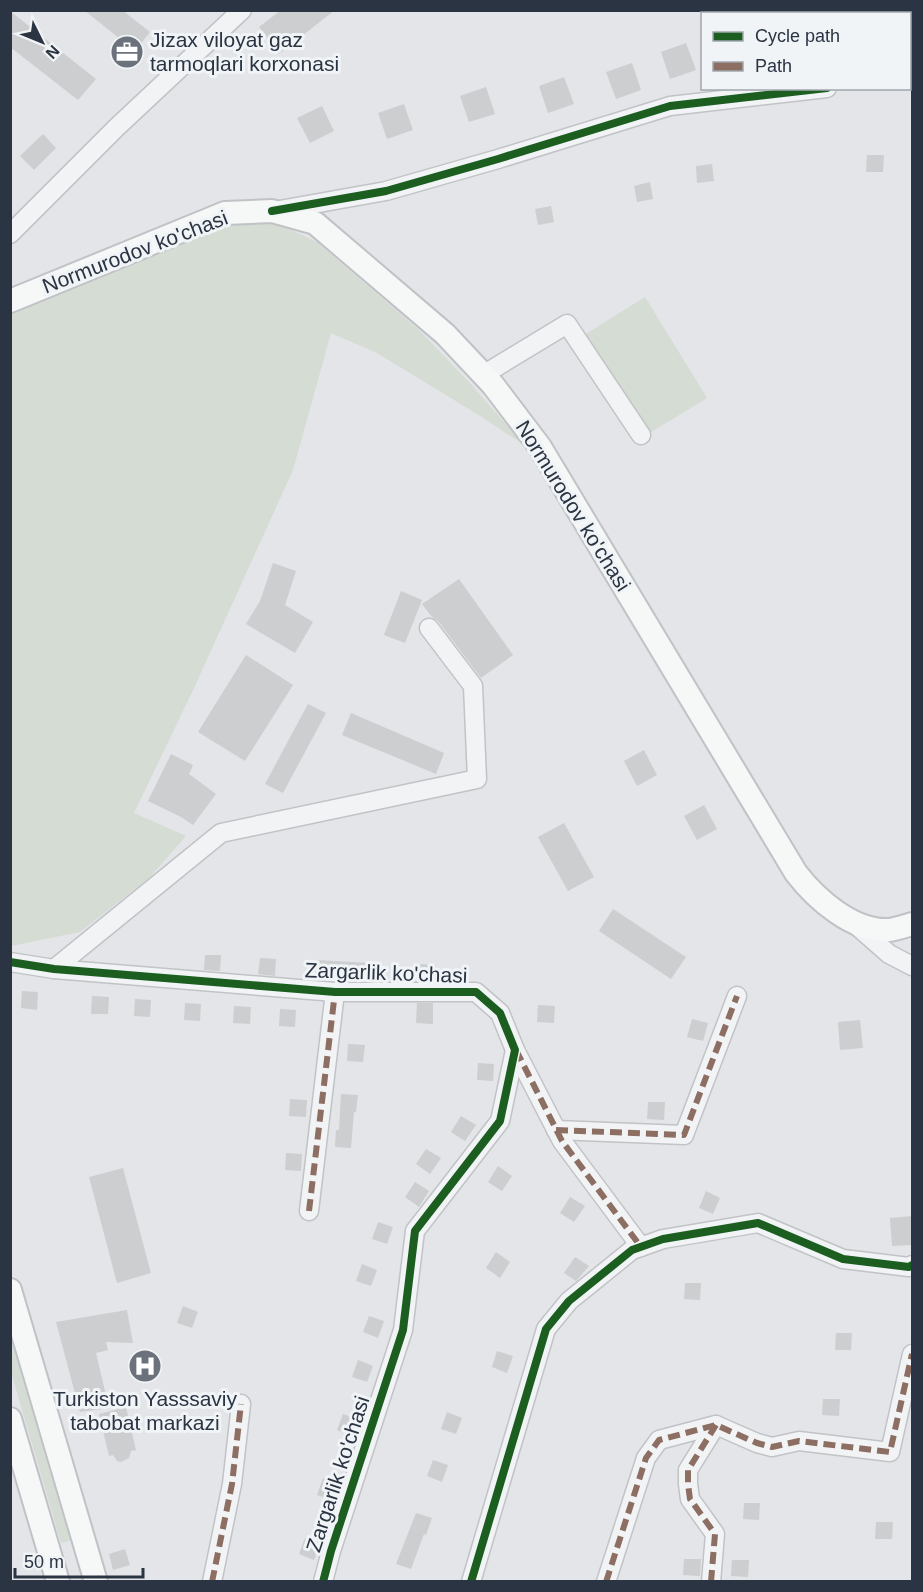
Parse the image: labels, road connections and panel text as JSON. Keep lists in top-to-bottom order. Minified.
{"streets":{"main road":["Normurodov ko'chasi"],"street":["Zargarlik ko'chasi"]},"places":{"office":["Jizax viloyat gaz tarmoqlari korxonasi"],"hospital":["Turkiston Yasssaviy tabobat markazi"]},"legend":["Cycle path","Path"],"scale_bar":"50 m","north":"bottom right"}
